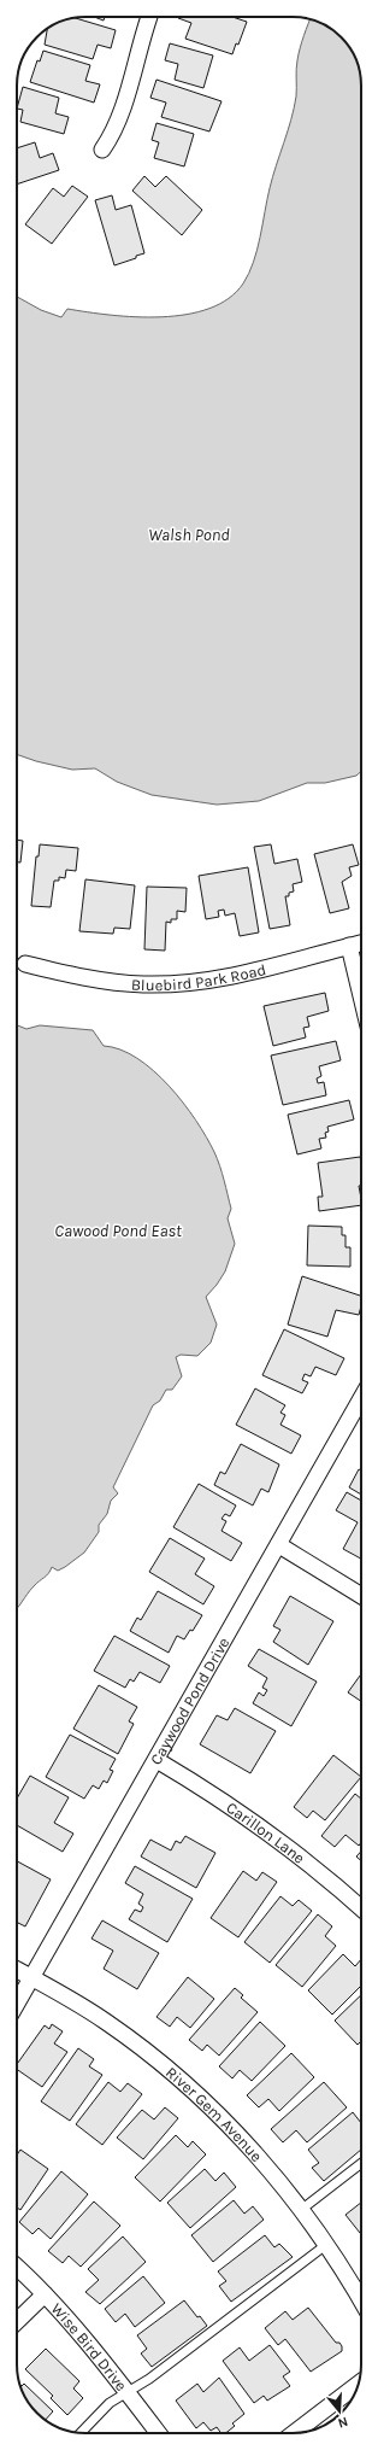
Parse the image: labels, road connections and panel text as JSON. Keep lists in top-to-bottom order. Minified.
{"streets":{"street":["Bluebird Park Road","Caywood Pond Drive","Carillon Lane","River Gem Avenue","Wise Bird Drive"]},"crossings":[["Caywood Pond Drive","Carillon Lane"],["Caywood Pond Drive","River Gem Avenue"]],"water":["Walsh Pond","Cawood Pond East"],"north":"bottom"}
